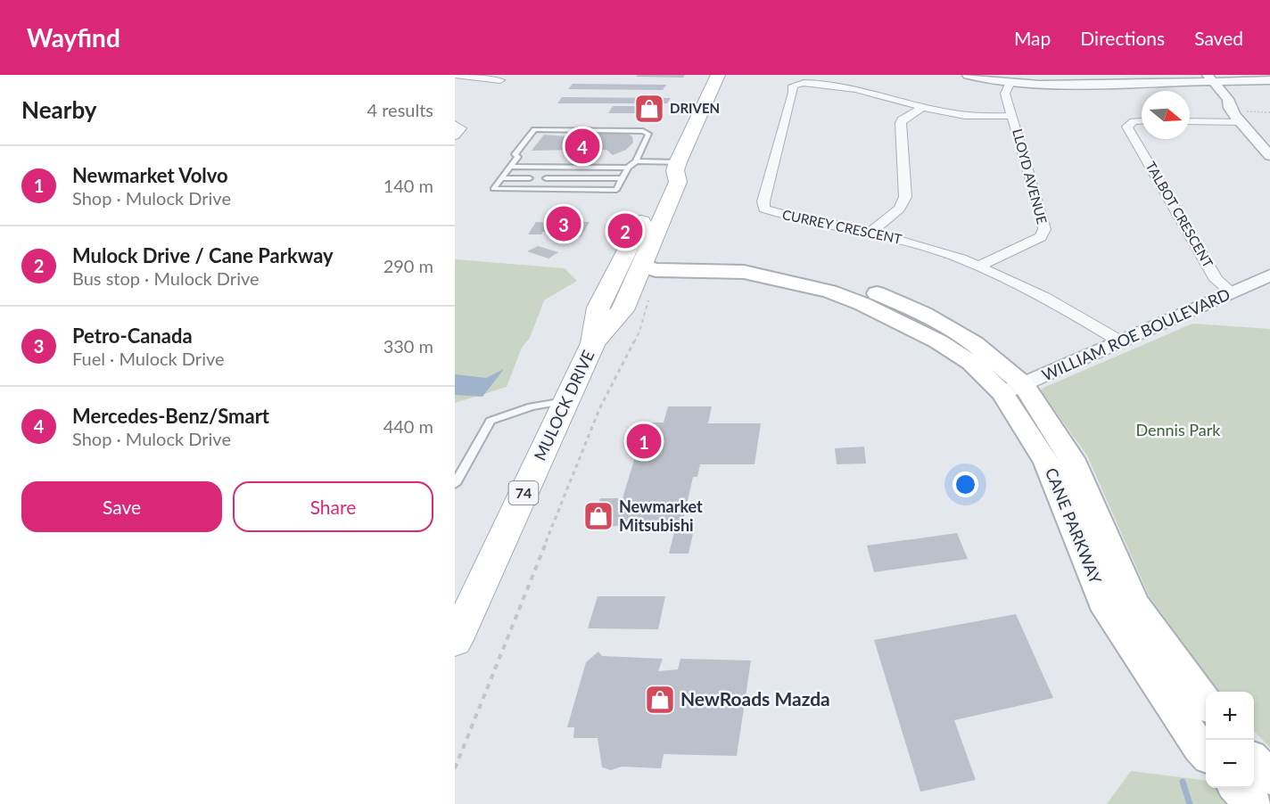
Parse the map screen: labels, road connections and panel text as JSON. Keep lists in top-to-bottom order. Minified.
{"streets":{"main road":["MULOCK DRIVE","74","CANE PARKWAY"],"street":["LLOYD AVENUE","TALBOT CRESCENT","CURREY CRESCENT","WILLIAM ROE BOULEVARD"]},"crossings":[["LLOYD AVENUE","CURREY CRESCENT"],["TALBOT CRESCENT","WILLIAM ROE BOULEVARD"],["CURREY CRESCENT","WILLIAM ROE BOULEVARD"],["WILLIAM ROE BOULEVARD","CANE PARKWAY"],["MULOCK DRIVE","CANE PARKWAY"]],"parks":["Dennis Park"],"places":{"shop":["DRIVEN","Newmarket Mitsubishi","NewRoads Mazda"]},"north":"right","page":{"header":"Wayfind","nav":["Map","Directions","Saved"],"heading":["Nearby","4 results"],"pins":["4","3","2","1"],"list":[{"mark":"1","name":"Newmarket Volvo","note":"Shop · Mulock Drive","value":"140 m"},{"mark":"2","name":"Mulock Drive / Cane Parkway","note":"Bus stop · Mulock Drive","value":"290 m"},{"mark":"3","name":"Petro-Canada","note":"Fuel · Mulock Drive","value":"330 m"},{"mark":"4","name":"Mercedes-Benz/Smart","note":"Shop · Mulock Drive","value":"440 m"}],"buttons":["Save","Share"],"map_buttons":["+","−"]}}
